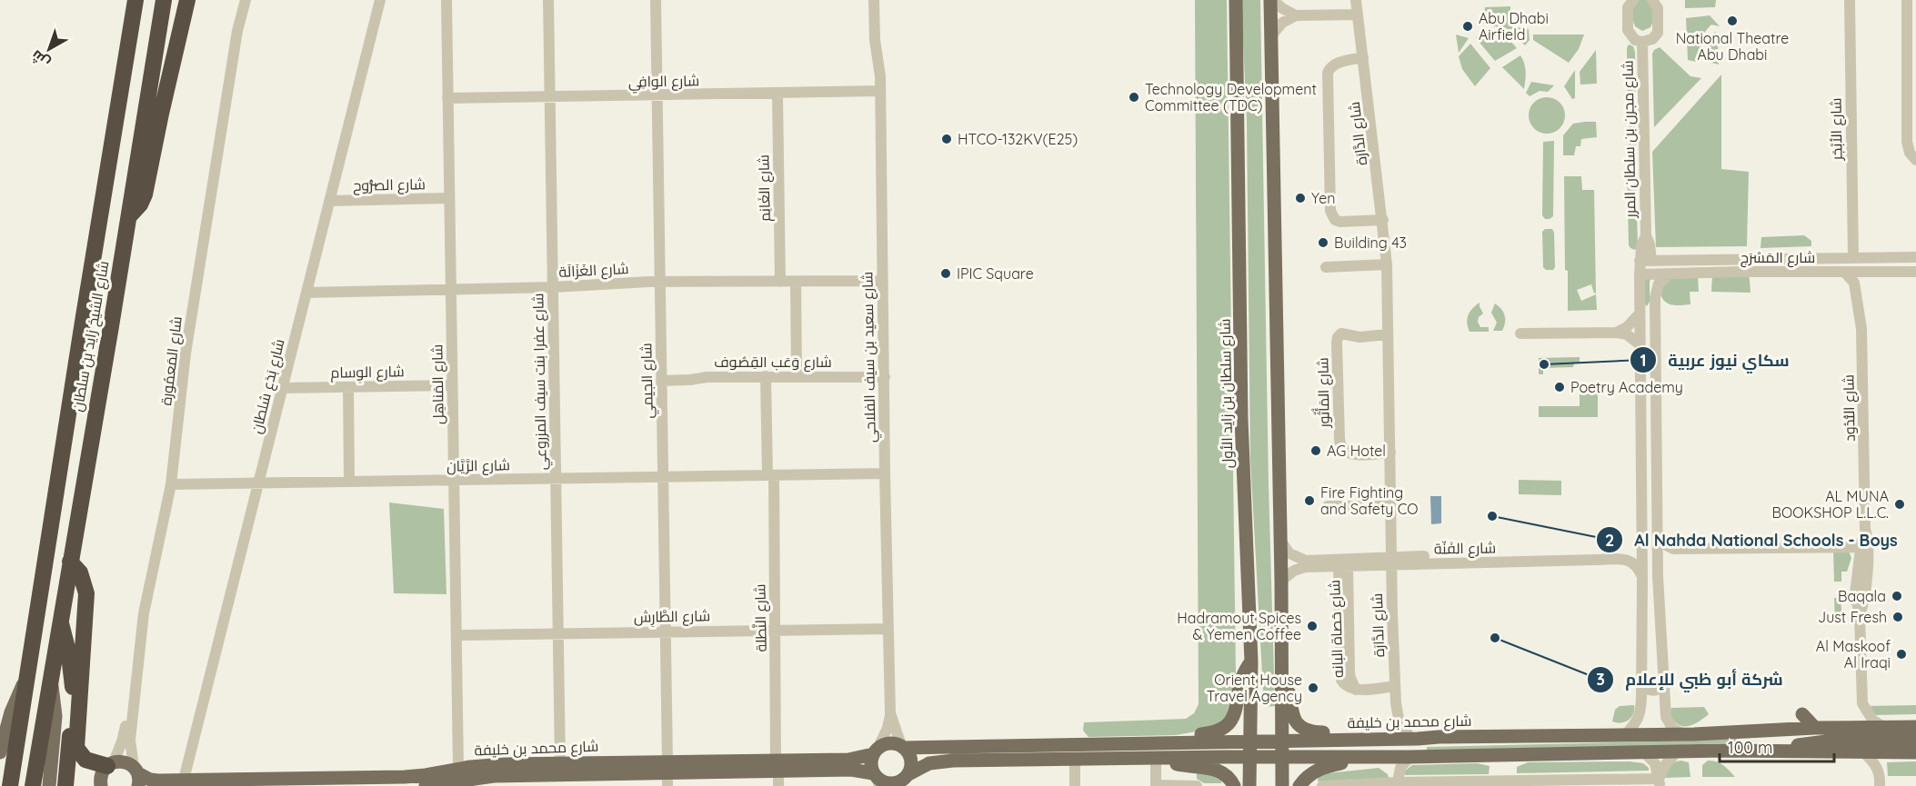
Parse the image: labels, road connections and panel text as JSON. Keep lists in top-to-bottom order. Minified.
{"streets":{"highway":["شارع الشيخ زايد بن سلطان"],"main road":["شارع سلطان بن زايد الأول","شارع محمد بن خليفة"],"street":["شارع الوافِي","شارع الأبْجَر","شارع الدَّارَة","شارع مجرن بن سلطان المرر","شارع الصُّرُوح","شارع الغَانِم","شارع المَسْرَج","شارع الغَزَالَة","شارع سعيد بن سيف الفلاحي","شارع المَعمُورة","شارع وَعَب القِصُوف","شارع الوِسام","شارع الجيمي","شارع عفرا بنت سيف المزروعي","شارع المَناهِل","شارع بَدَع سُلطان","شارع المَأْثُور","شارع النُّدُود","شارع الرَّيَّان","شارع الفَنّة","شارع الطَّارِش","شارع النَّطلة","شارع حَصاة البانه"]},"crossings":[["شارع الوافِي","شارع الغَانِم"],["شارع الوافِي","شارع سعيد بن سيف الفلاحي"],["شارع الوافِي","شارع الجيمي"],["شارع الوافِي","شارع عفرا بنت سيف المزروعي"],["شارع الوافِي","شارع المَناهِل"],["شارع الأبْجَر","شارع المَسْرَج"],["شارع الدَّارَة","شارع المَأْثُور"],["شارع الدَّارَة","شارع الفَنّة"],["شارع الدَّارَة","شارع حَصاة البانه"],["شارع الدَّارَة","شارع محمد بن خليفة"],["شارع مجرن بن سلطان المرر","شارع المَسْرَج"],["شارع مجرن بن سلطان المرر","شارع الفَنّة"],["شارع مجرن بن سلطان المرر","شارع محمد بن خليفة"],["شارع الصُّرُوح","شارع المَناهِل"],["شارع الصُّرُوح","شارع بَدَع سُلطان"],["شارع الغَانِم","شارع الغَزَالَة"],["شارع المَسْرَج","شارع النُّدُود"],["شارع الغَزَالَة","شارع سعيد بن سيف الفلاحي"],["شارع الغَزَالَة","شارع الجيمي"],["شارع الغَزَالَة","شارع عفرا بنت سيف المزروعي"],["شارع الغَزَالَة","شارع المَناهِل"],["شارع الغَزَالَة","شارع بَدَع سُلطان"],["شارع سعيد بن سيف الفلاحي","شارع وَعَب القِصُوف"],["شارع سعيد بن سيف الفلاحي","شارع الرَّيَّان"],["شارع سعيد بن سيف الفلاحي","شارع الطَّارِش"],["شارع سعيد بن سيف الفلاحي","شارع محمد بن خليفة"],["شارع المَعمُورة","شارع الرَّيَّان"],["شارع المَعمُورة","شارع محمد بن خليفة"],["شارع وَعَب القِصُوف","شارع الجيمي"],["شارع وَعَب القِصُوف","شارع النَّطلة"],["شارع الوِسام","شارع المَناهِل"],["شارع الوِسام","شارع بَدَع سُلطان"],["شارع الجيمي","شارع الرَّيَّان"],["شارع الجيمي","شارع الطَّارِش"],["شارع الجيمي","شارع محمد بن خليفة"],["شارع عفرا بنت سيف المزروعي","شارع الرَّيَّان"],["شارع عفرا بنت سيف المزروعي","شارع الطَّارِش"],["شارع عفرا بنت سيف المزروعي","شارع محمد بن خليفة"],["شارع المَناهِل","شارع الرَّيَّان"],["شارع المَناهِل","شارع الطَّارِش"],["شارع المَناهِل","شارع محمد بن خليفة"],["شارع بَدَع سُلطان","شارع الرَّيَّان"],["شارع بَدَع سُلطان","شارع محمد بن خليفة"],["شارع سلطان بن زايد الأول","شارع محمد بن خليفة"],["شارع النُّدُود","شارع محمد بن خليفة"],["شارع الرَّيَّان","شارع النَّطلة"],["شارع الفَنّة","شارع حَصاة البانه"],["شارع الطَّارِش","شارع النَّطلة"],["شارع النَّطلة","شارع محمد بن خليفة"]],"places":["National Theatre Abu Dhabi","Abu Dhabi Airfield","Technology Development Committee (TDC)","HTCO-132KV(E25)","Yen","Building 43","IPIC Square","سكاي نيوز عربية","Poetry Academy","AG Hotel","Fire Fighting and Safety CO","AL MUNA BOOKSHOP L.L.C.","Al Nahda National Schools - Boys","Baqala","Just Fresh","Hadramout Spices & Yemen Coffee","شركة أبو ظبي للإعلام","Al Maskoof Al Iraqi","Orient House Travel Agency"],"scale_bar":"100 m","north":"bottom left"}
